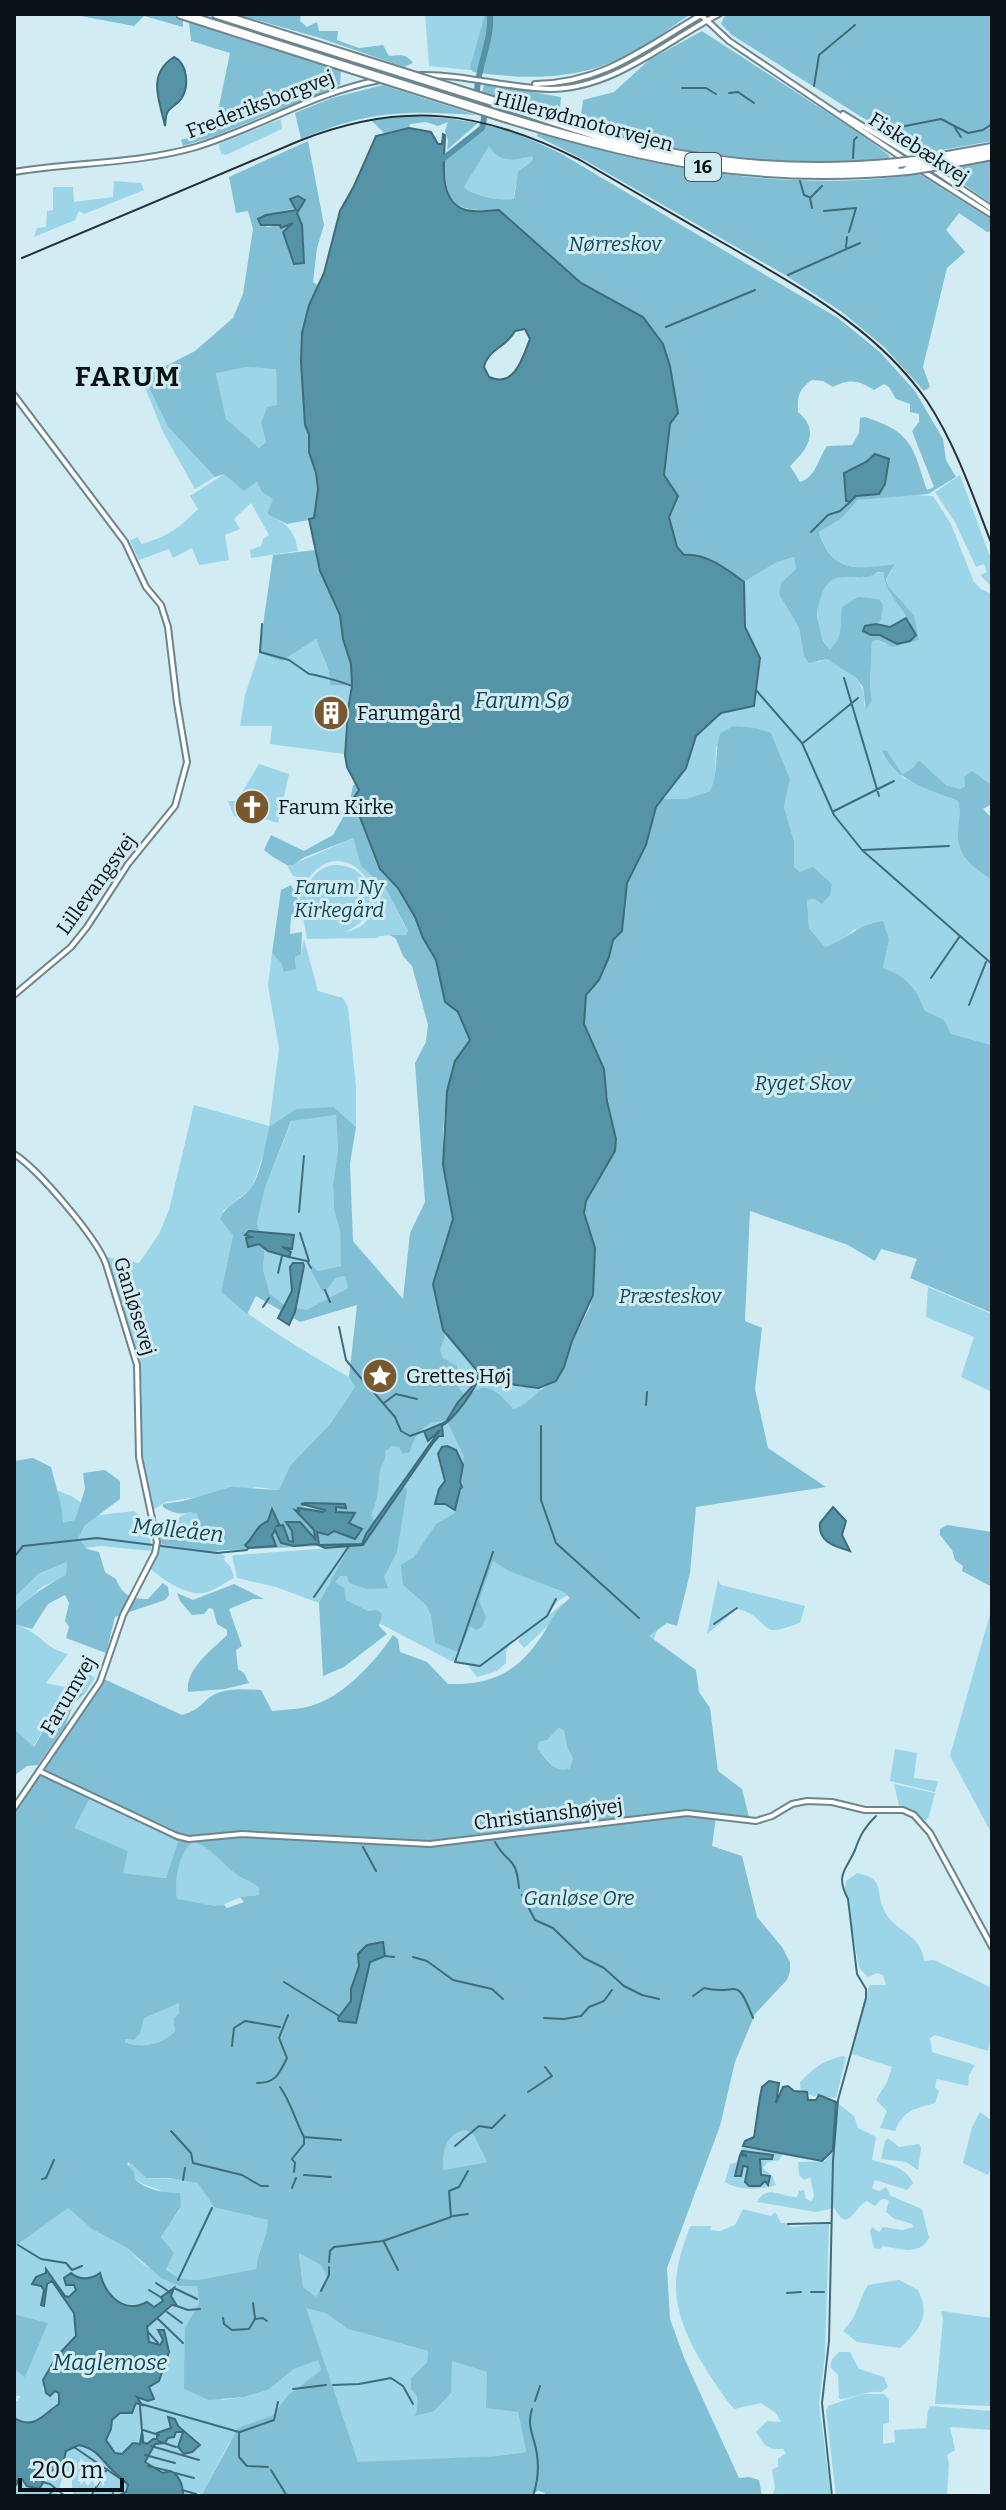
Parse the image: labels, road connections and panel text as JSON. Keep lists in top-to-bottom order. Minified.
{"streets":{"highway":["Hillerødmotorvejen","16"],"street":["Frederiksborgvej","Fiskebækvej","Lillevangsvej","Ganløsevej","Farumvej","Christianshøjvej"]},"crossings":[["Frederiksborgvej","Fiskebækvej"],["Ganløsevej","Farumvej"],["Farumvej","Christianshøjvej"]],"districts":["FARUM"],"water":["Farum Sø","Mølleåen","Maglemose"],"parks":["Nørreskov","Farum Ny Kirkegård","Ryget Skov","Præsteskov","Ganløse Ore"],"places":{"building":["Farumgård"],"church":["Farum Kirke"],"place":["Grettes Høj"]},"scale_bar":"200 m"}
